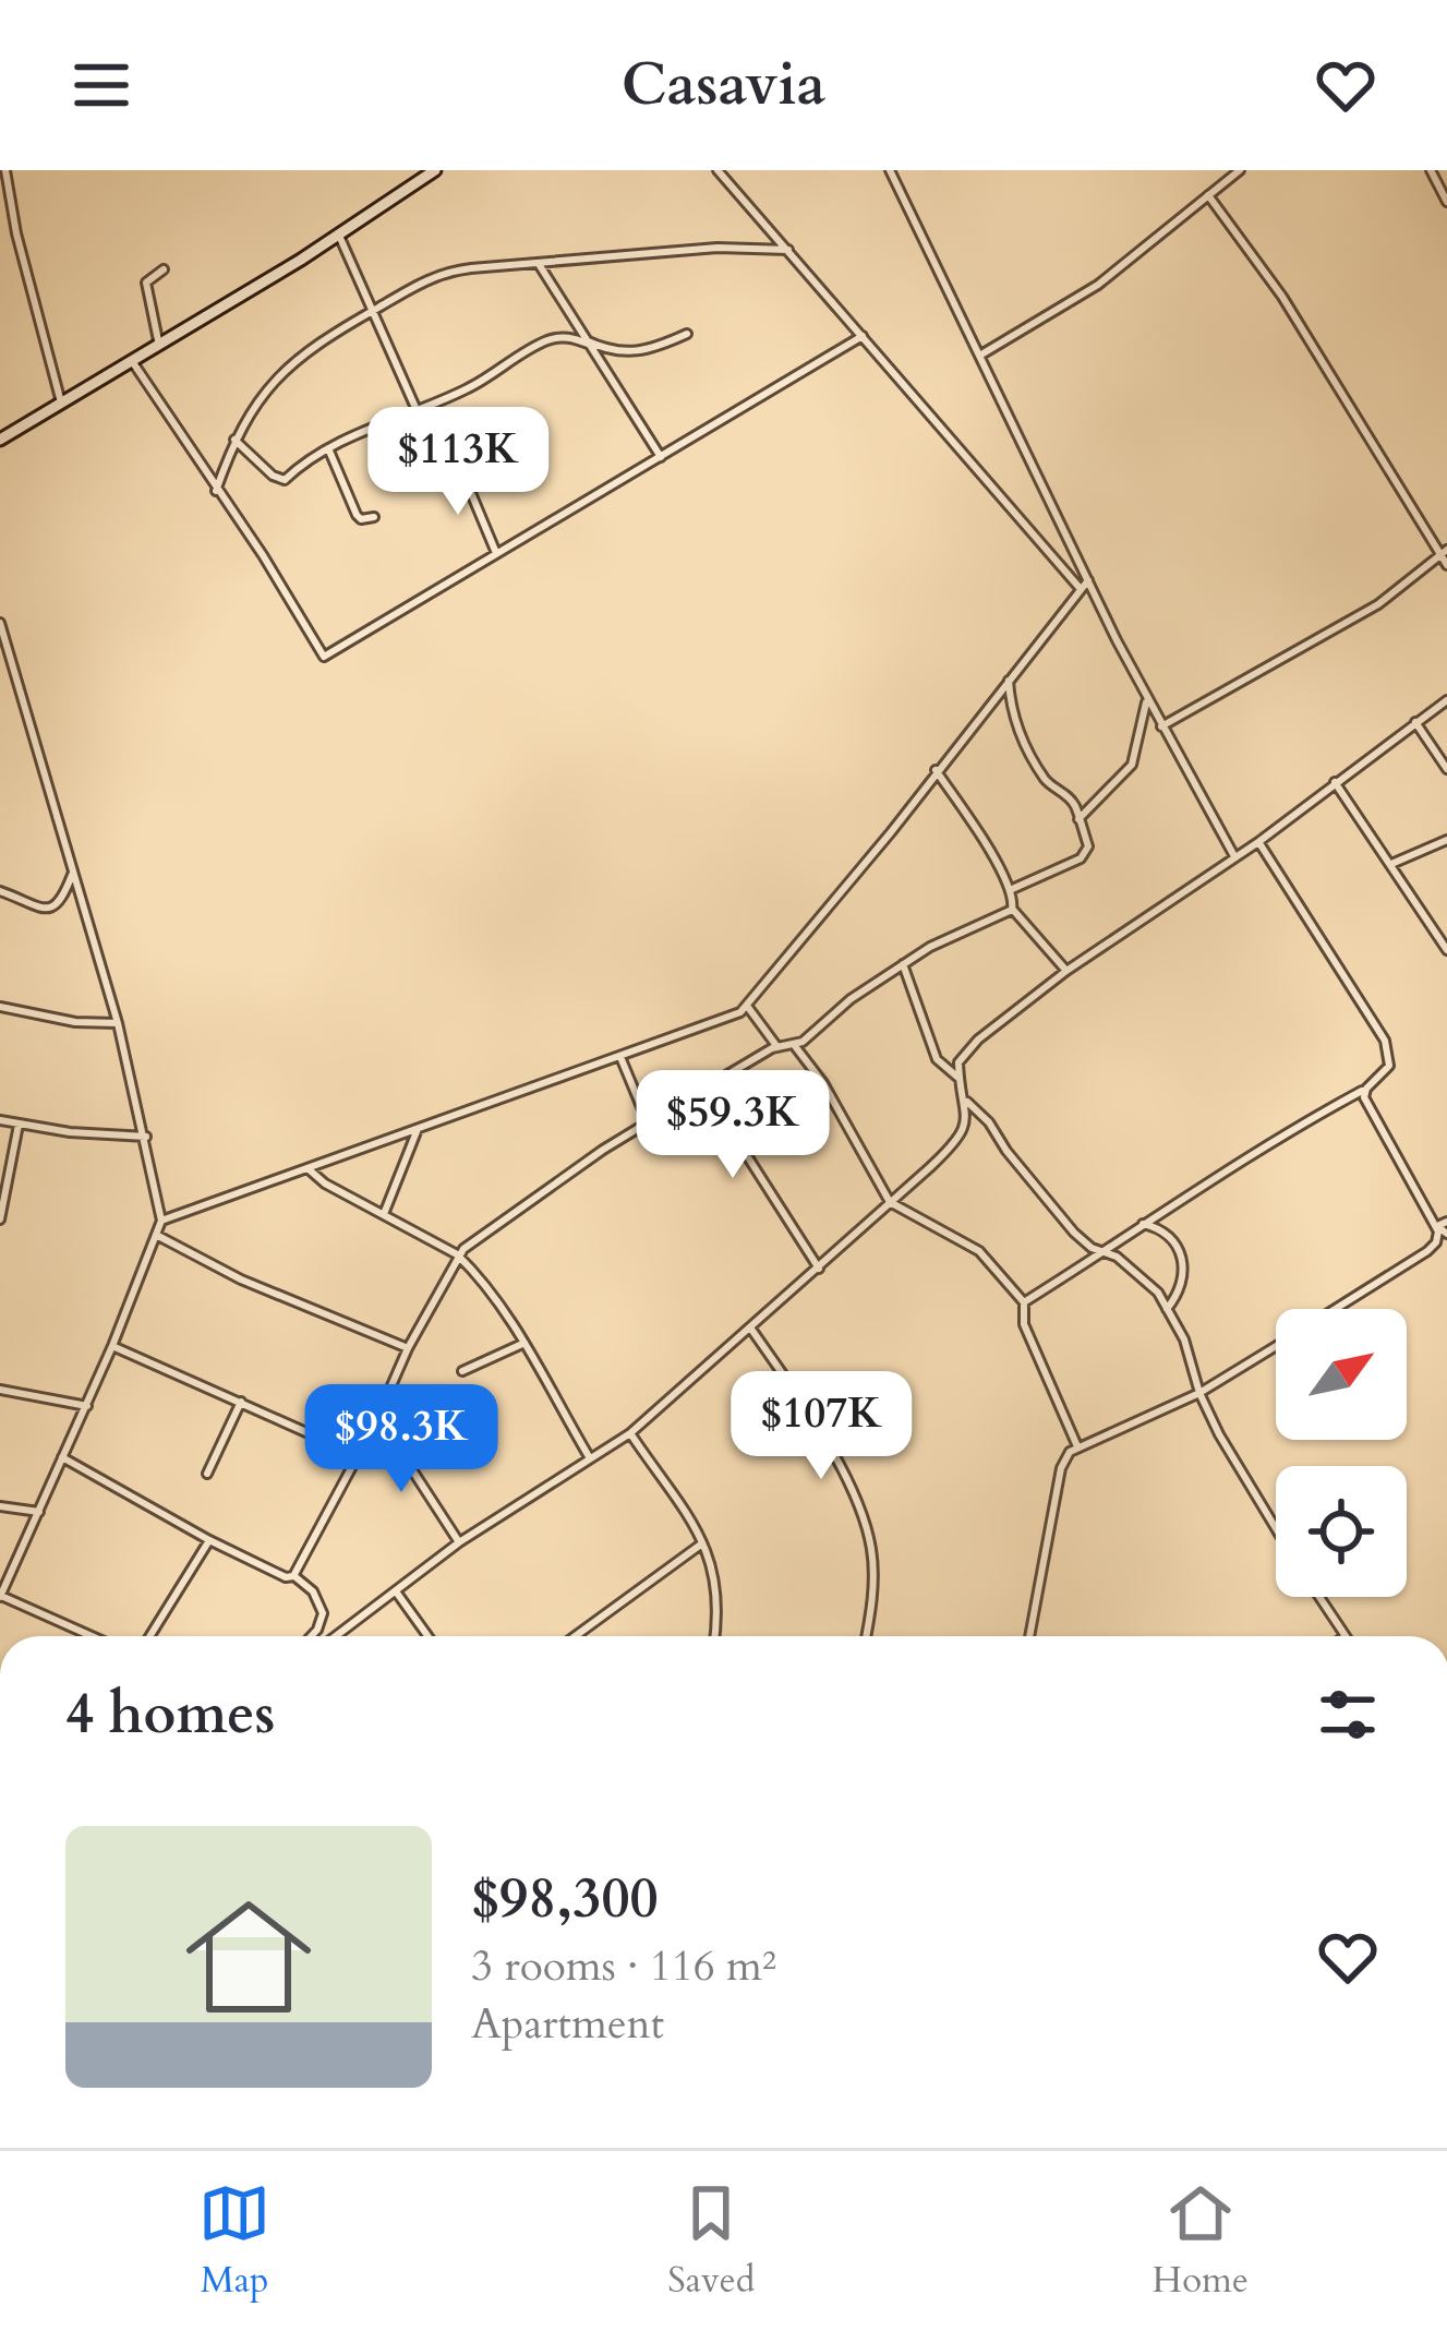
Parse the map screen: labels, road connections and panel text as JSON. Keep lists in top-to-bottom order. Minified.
{"north":"top right","page":{"header":"Casavia","price":["$113K","$59.3K","$107K","$98.3K"],"heading":"4 homes","list":[{"name":"$98,300","note":"3 rooms · 116 m² · Apartment"}],"tabs":["Map","Saved","Home"]}}
